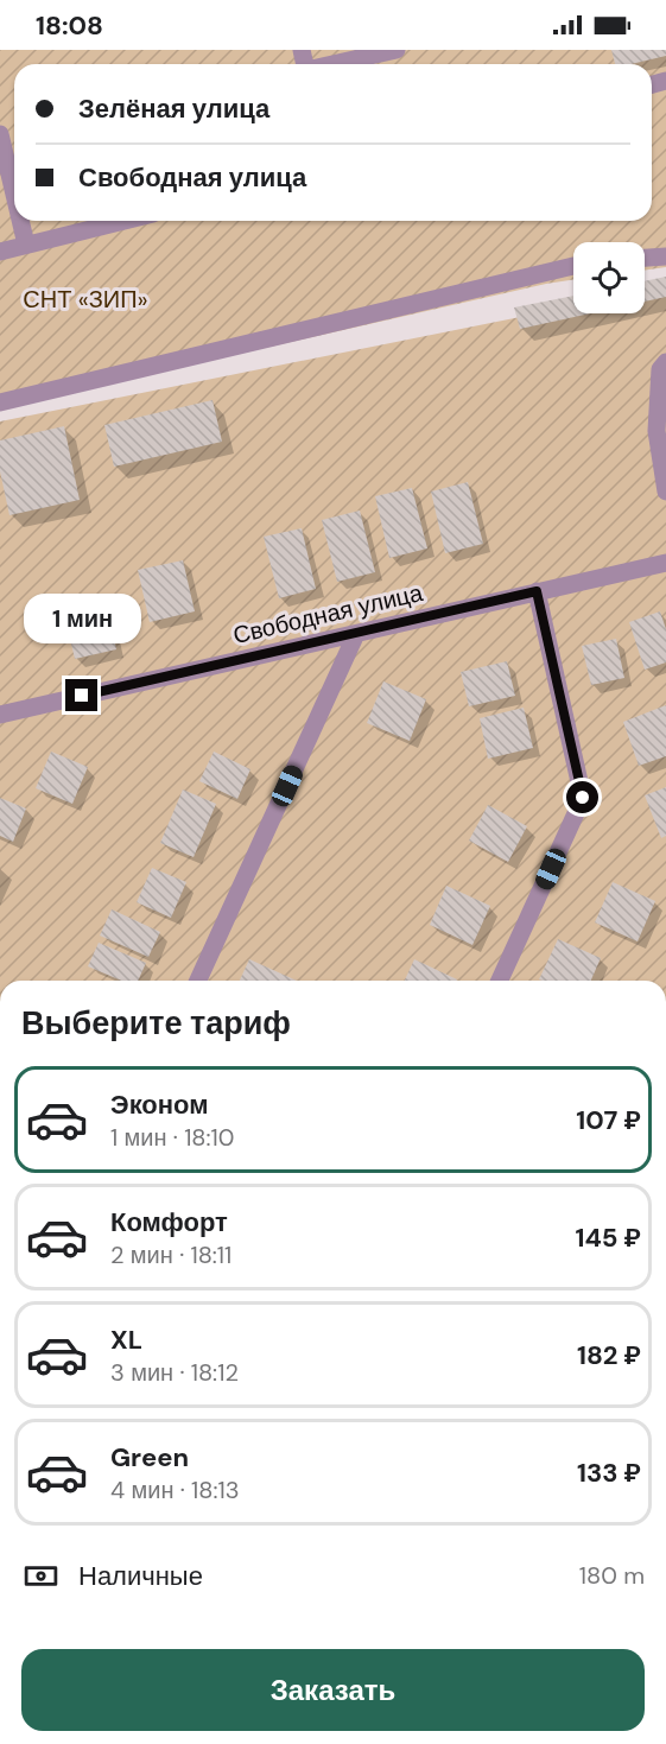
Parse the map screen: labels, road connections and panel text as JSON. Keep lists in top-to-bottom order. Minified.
{"streets":{"street":["Свободная улица"]},"parks":["СНТ «ЗИП»"],"page":{"status":"18:08","banner":["Зелёная улица","Свободная улица"],"bubble":"1 мин","heading":"Выберите тариф","list":[{"name":"Эконом","note":"1 мин · 18:10","value":"107 ₽"},{"name":"Комфорт","note":"2 мин · 18:11","value":"145 ₽"},{"name":"XL","note":"3 мин · 18:12","value":"182 ₽"},{"name":"Green","note":"4 мин · 18:13","value":"133 ₽"}],"pay":["Наличные","180 m"],"buttons":"Заказать"}}
